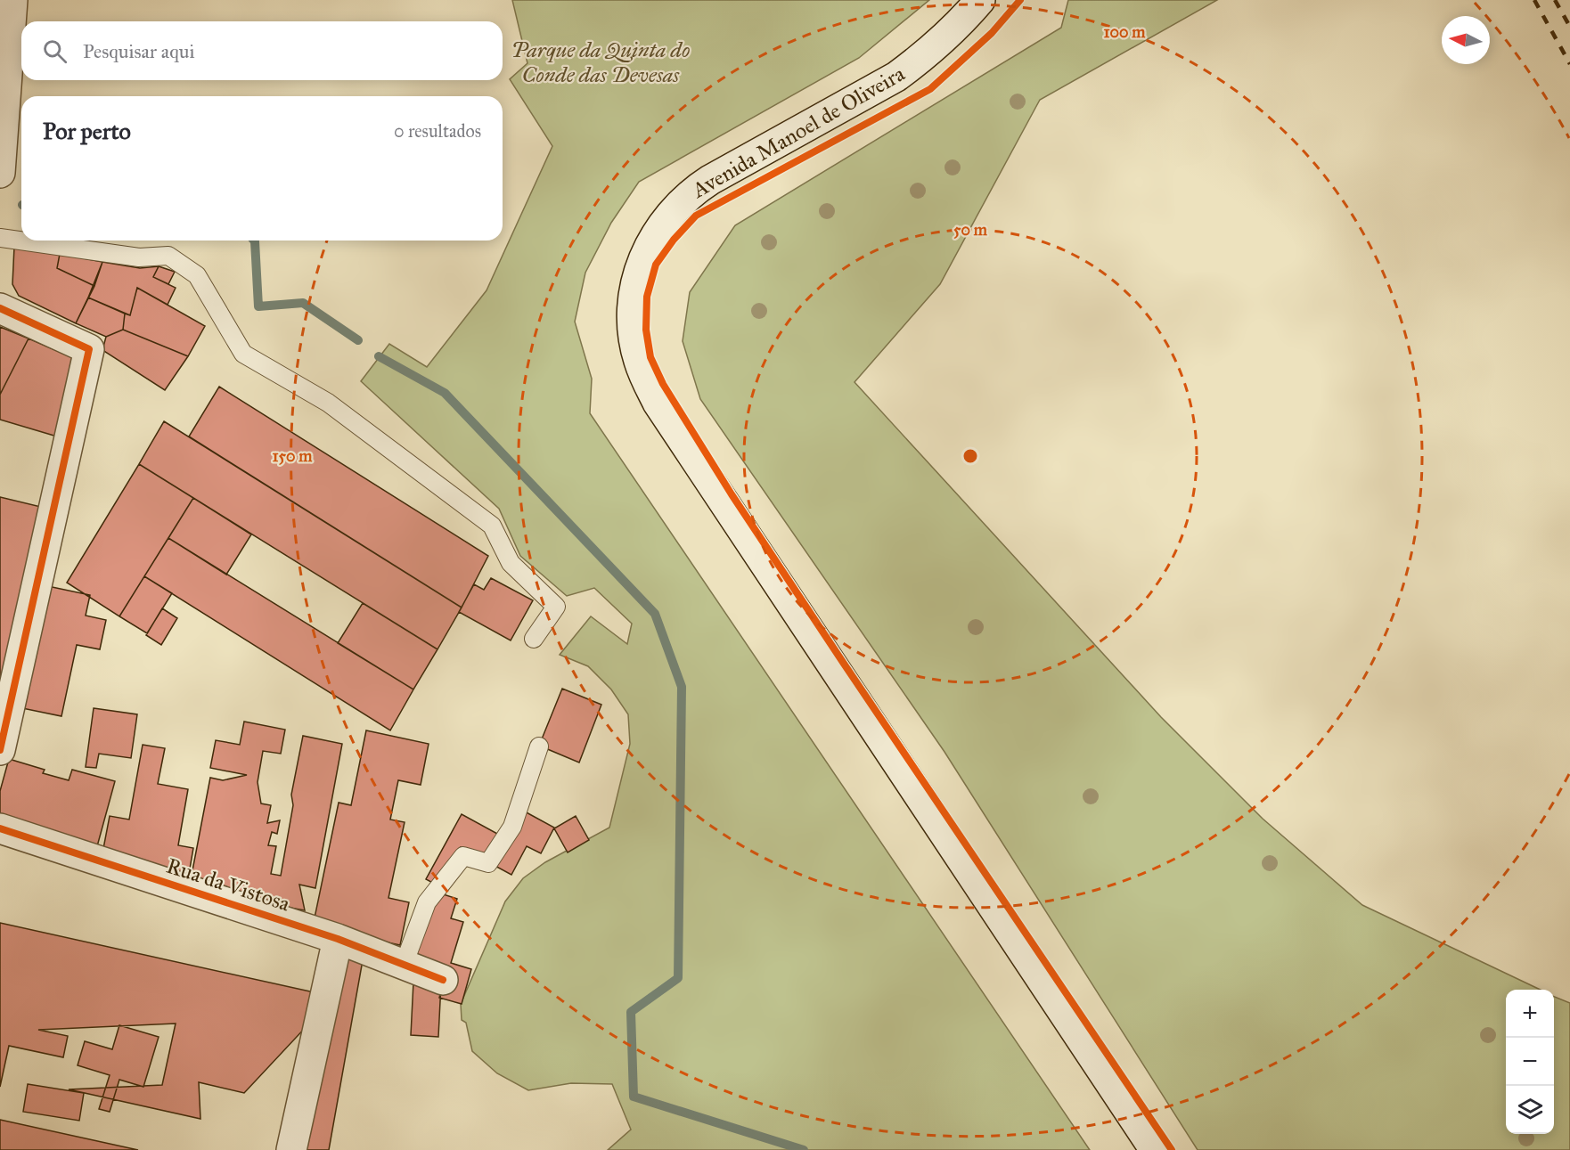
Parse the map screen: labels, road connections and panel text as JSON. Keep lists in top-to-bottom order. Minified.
{"streets":{"main road":["Avenida Manoel de Oliveira","Rua da Vistosa"]},"parks":["Parque da Quinta do Conde das Devesas"],"north":"left","page":{"search":"Pesquisar aqui","heading":["Por perto","0 resultados"],"map_buttons":["+","−"]},"rings":["100 m","50 m","150 m"]}
